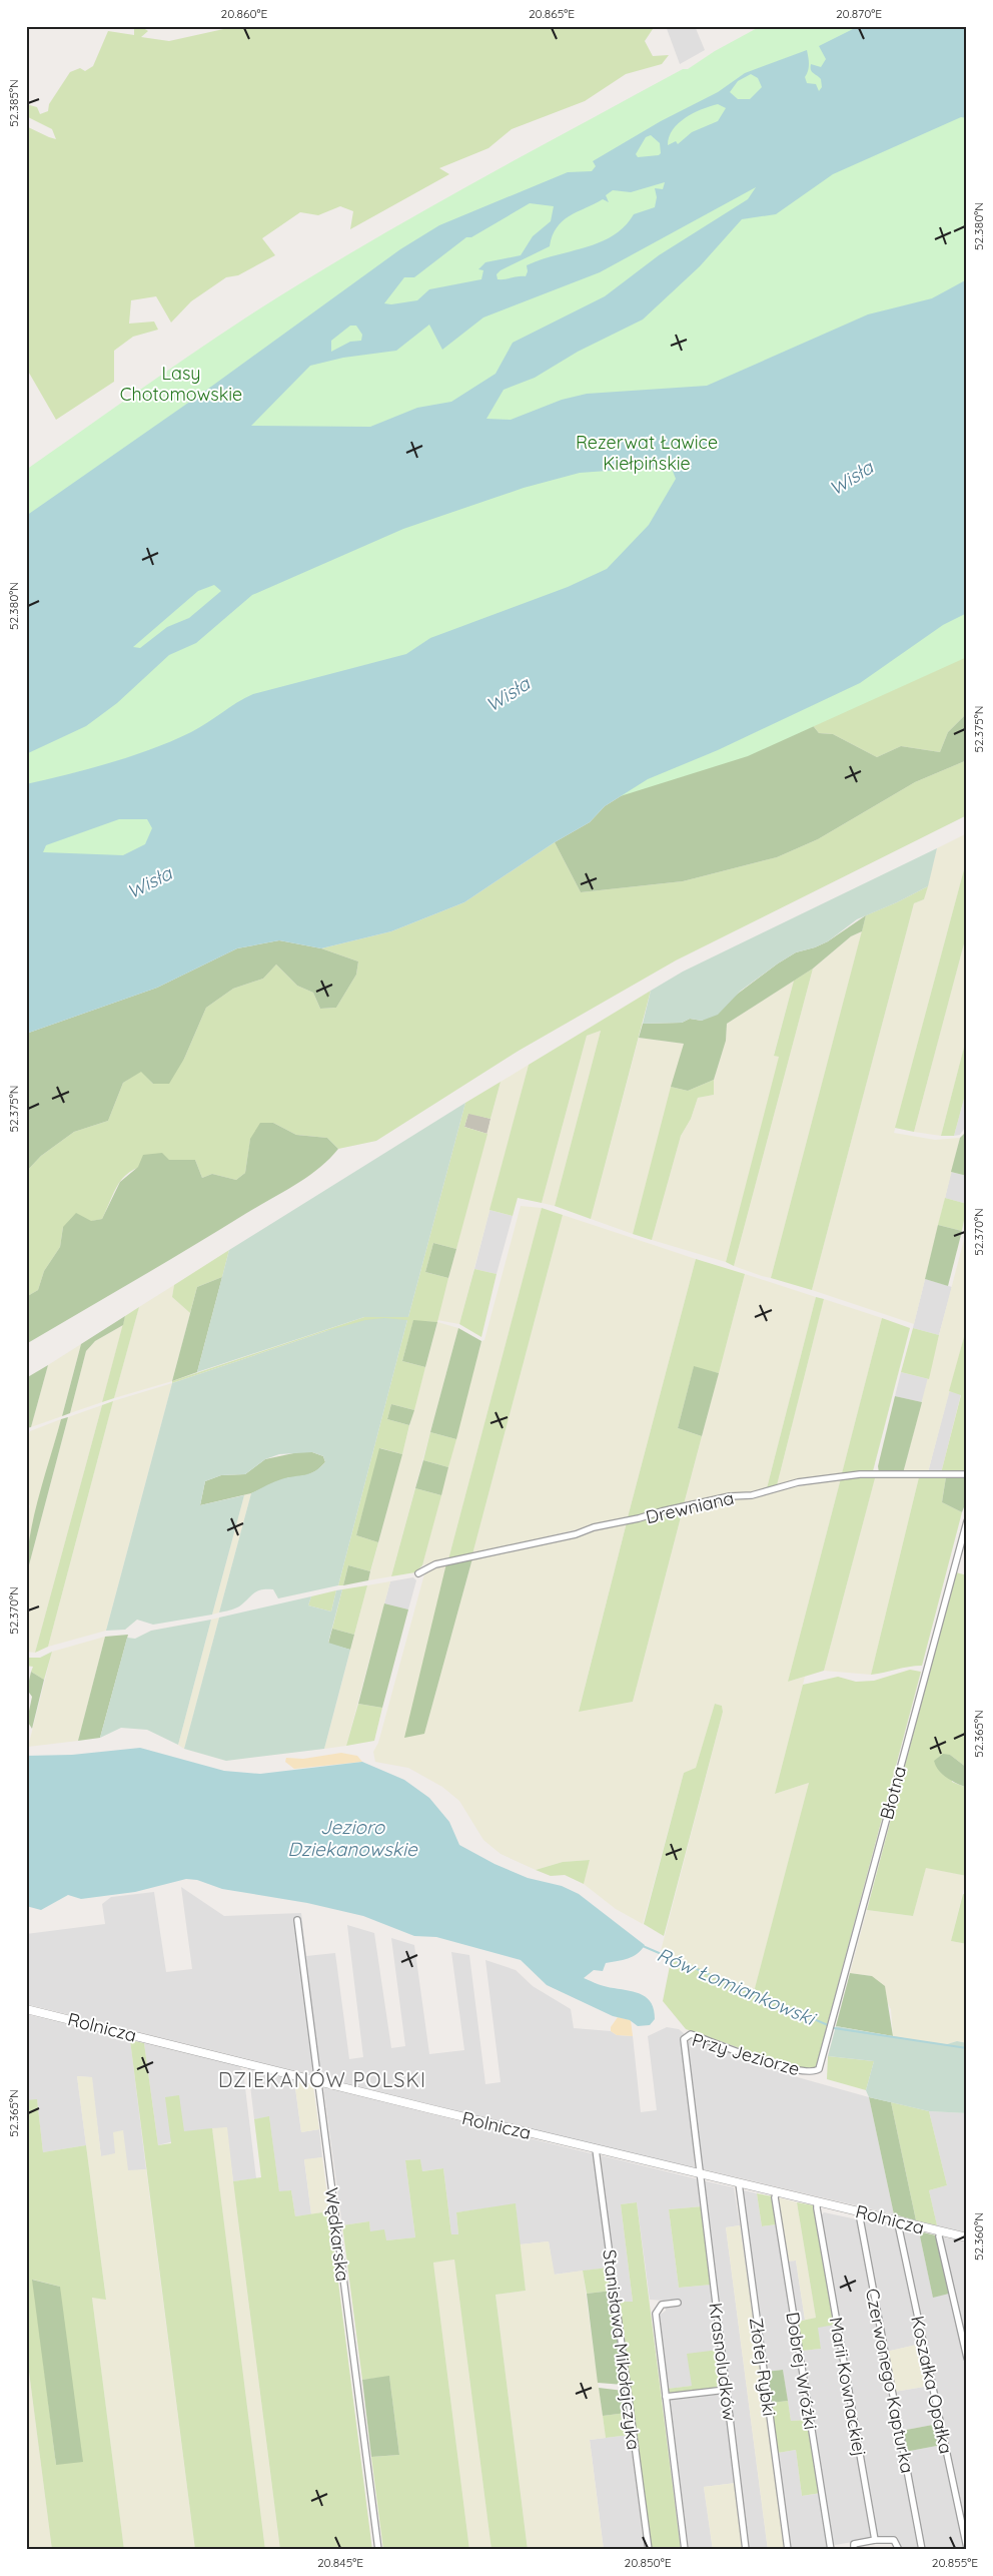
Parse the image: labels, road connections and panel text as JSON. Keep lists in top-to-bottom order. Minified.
{"streets":{"street":["Drewniana","Błotna","Rolnicza","Przy Jeziorze","Wędkarska","Stanisława Mikołajczyka","Krasnoludków","Złotej Rybki","Dobrej Wróżki","Czerwonego Kapturka","Koszałka Opałka","Marii Kownackiej"]},"crossings":[["Błotna","Przy Jeziorze"],["Rolnicza","Przy Jeziorze"],["Rolnicza","Wędkarska"],["Rolnicza","Stanisława Mikołajczyka"],["Rolnicza","Krasnoludków"],["Rolnicza","Złotej Rybki"],["Rolnicza","Dobrej Wróżki"],["Rolnicza","Czerwonego Kapturka"],["Rolnicza","Koszałka Opałka"],["Rolnicza","Marii Kownackiej"],["Przy Jeziorze","Krasnoludków"]],"districts":["DZIEKANÓW POLSKI"],"water":["Wisła","Jezioro Dziekanowskie","Rów Łomiankowski"],"parks":["Lasy Chotomowskie","Rezerwat Ławice Kiełpińskie"],"coordinates":["20.860°E","20.865°E","20.870°E","52.385°N","52.380°N","52.375°N","52.370°N","52.365°N","52.360°N","20.845°E","20.850°E","20.855°E"]}
